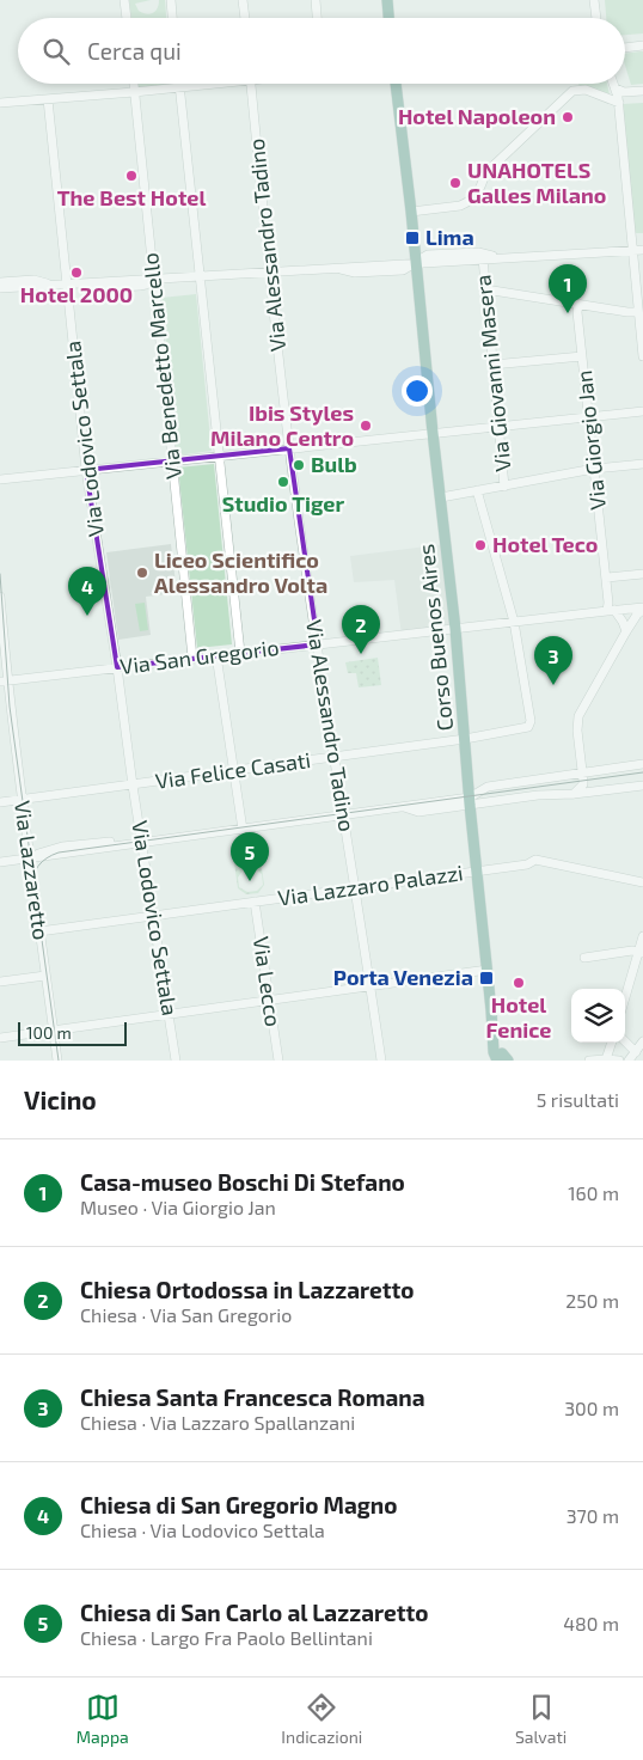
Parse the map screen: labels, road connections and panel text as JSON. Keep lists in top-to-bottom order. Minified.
{"streets":{"main road":["Corso Buenos Aires"],"street":["Via Alessandro Tadino","Via Benedetto Marcello","Via Giovanni Masera","Via Lodovico Settala","Via Giorgio Jan","Via San Gregorio","Via Felice Casati","Via Lazzaretto","Via Lazzaro Palazzi","Via Lecco"]},"crossings":[["Via Alessandro Tadino","Via San Gregorio"],["Via Alessandro Tadino","Via Felice Casati"],["Via Alessandro Tadino","Via Lazzaro Palazzi"],["Via Benedetto Marcello","Via San Gregorio"],["Via Lodovico Settala","Via San Gregorio"],["Via Lodovico Settala","Via Felice Casati"],["Via Lodovico Settala","Via Lazzaro Palazzi"],["Via Giorgio Jan","Via San Gregorio"],["Corso Buenos Aires","Via San Gregorio"],["Corso Buenos Aires","Via Felice Casati"],["Corso Buenos Aires","Via Lazzaro Palazzi"],["Via San Gregorio","Via Felice Casati"],["Via San Gregorio","Via Lazzaretto"],["Via Felice Casati","Via Lazzaretto"],["Via Lazzaro Palazzi","Via Lecco"]],"places":{"other":["Hotel Napoleon","The Best Hotel","UNAHOTELS Galles Milano","Hotel 2000","Ibis Styles Milano Centro","Bulb","Studio Tiger","Hotel Teco","Liceo Scientifico Alessandro Volta","Hotel Fenice"],"transit":["Lima","Porta Venezia"]},"scale_bar":"100 m","page":{"search":"Cerca qui","pins":["1","4","2","3","5"],"scale":"100 m","heading":["Vicino","5 risultati"],"list":[{"mark":"1","name":"Casa-museo Boschi Di Stefano","note":"Museo · Via Giorgio Jan","value":"160 m"},{"mark":"2","name":"Chiesa Ortodossa in Lazzaretto","note":"Chiesa · Via San Gregorio","value":"250 m"},{"mark":"3","name":"Chiesa Santa Francesca Romana","note":"Chiesa · Via Lazzaro Spallanzani","value":"300 m"},{"mark":"4","name":"Chiesa di San Gregorio Magno","note":"Chiesa · Via Lodovico Settala","value":"370 m"},{"mark":"5","name":"Chiesa di San Carlo al Lazzaretto","note":"Chiesa · Largo Fra Paolo Bellintani","value":"480 m"}],"nav":["Mappa","Indicazioni","Salvati"]}}
